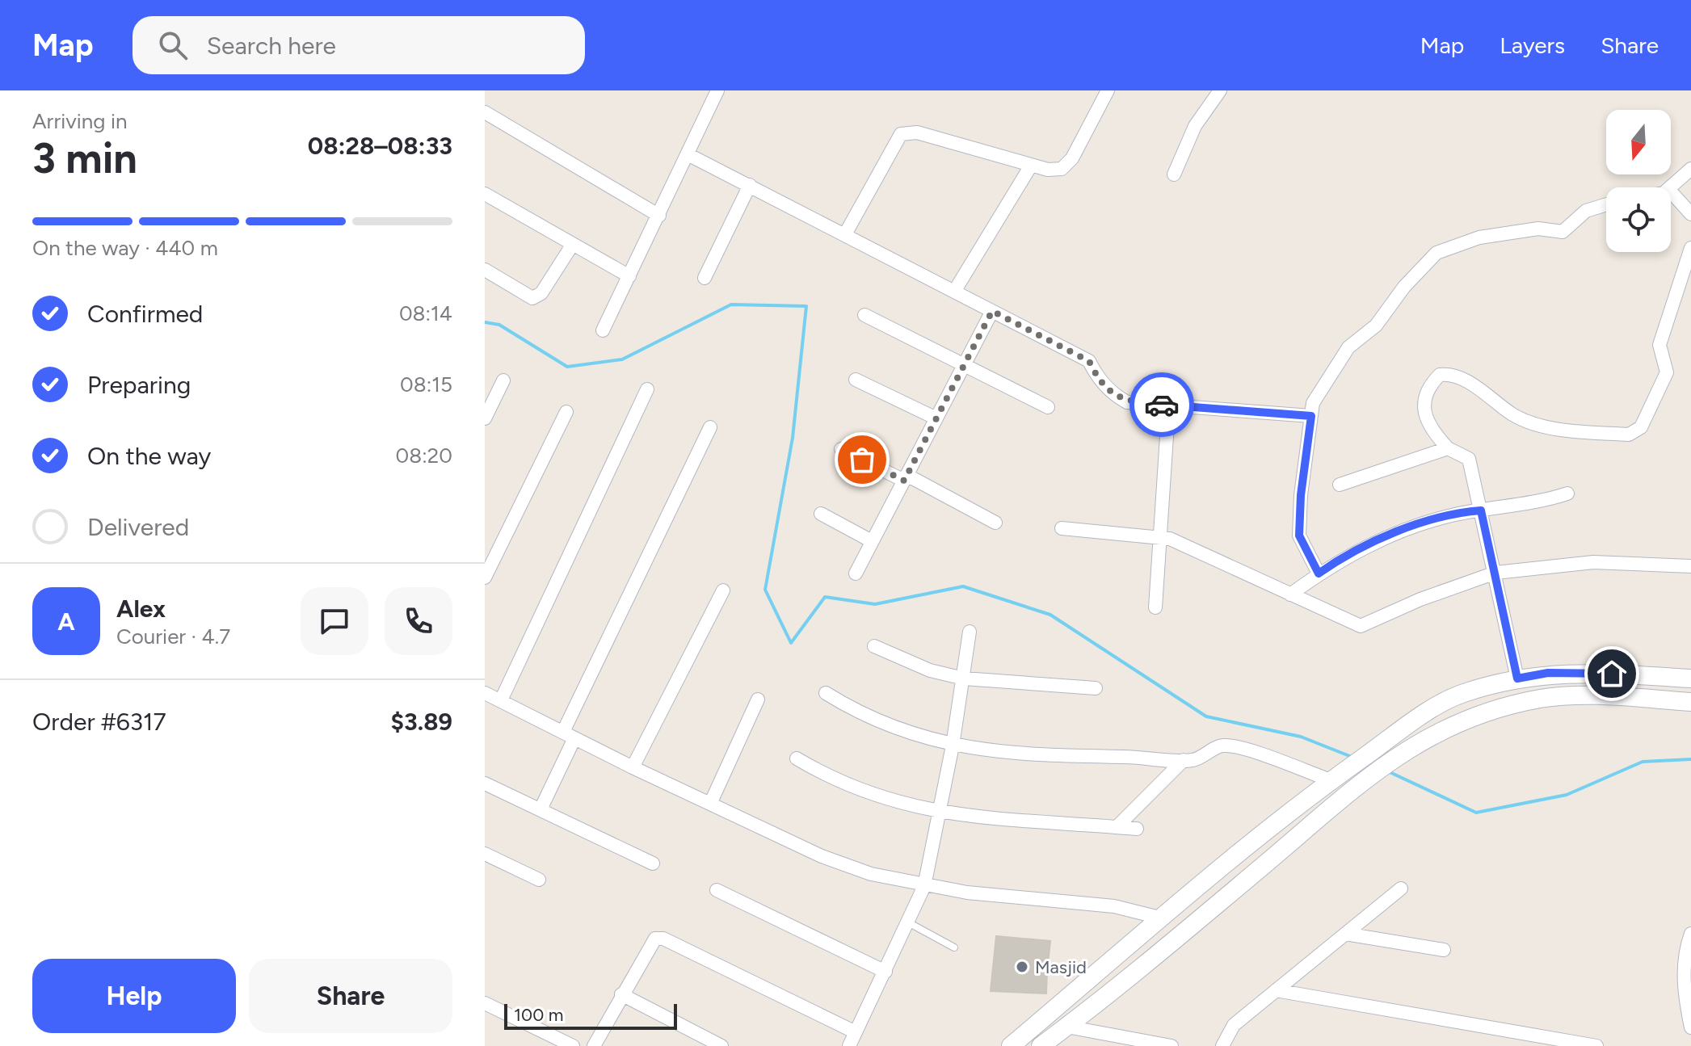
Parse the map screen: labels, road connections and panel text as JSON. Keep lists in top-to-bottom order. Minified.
{"places":["Masjid"],"scale_bar":"100 m","north":"bottom","page":{"header":"Map","search":"Search here","nav":["Map","Layers","Share"],"heading":["3 min","Arriving in","08:28–08:33"],"panel":["Alex","Courier · 4.7","Order #6317","$3.89"],"bar":"On the way · 440 m","list":[["Confirmed","08:14"],["Preparing","08:15"],["On the way","08:20"],"Delivered"],"round":"A","buttons":["Help","Share"],"scale":"100 m"}}
